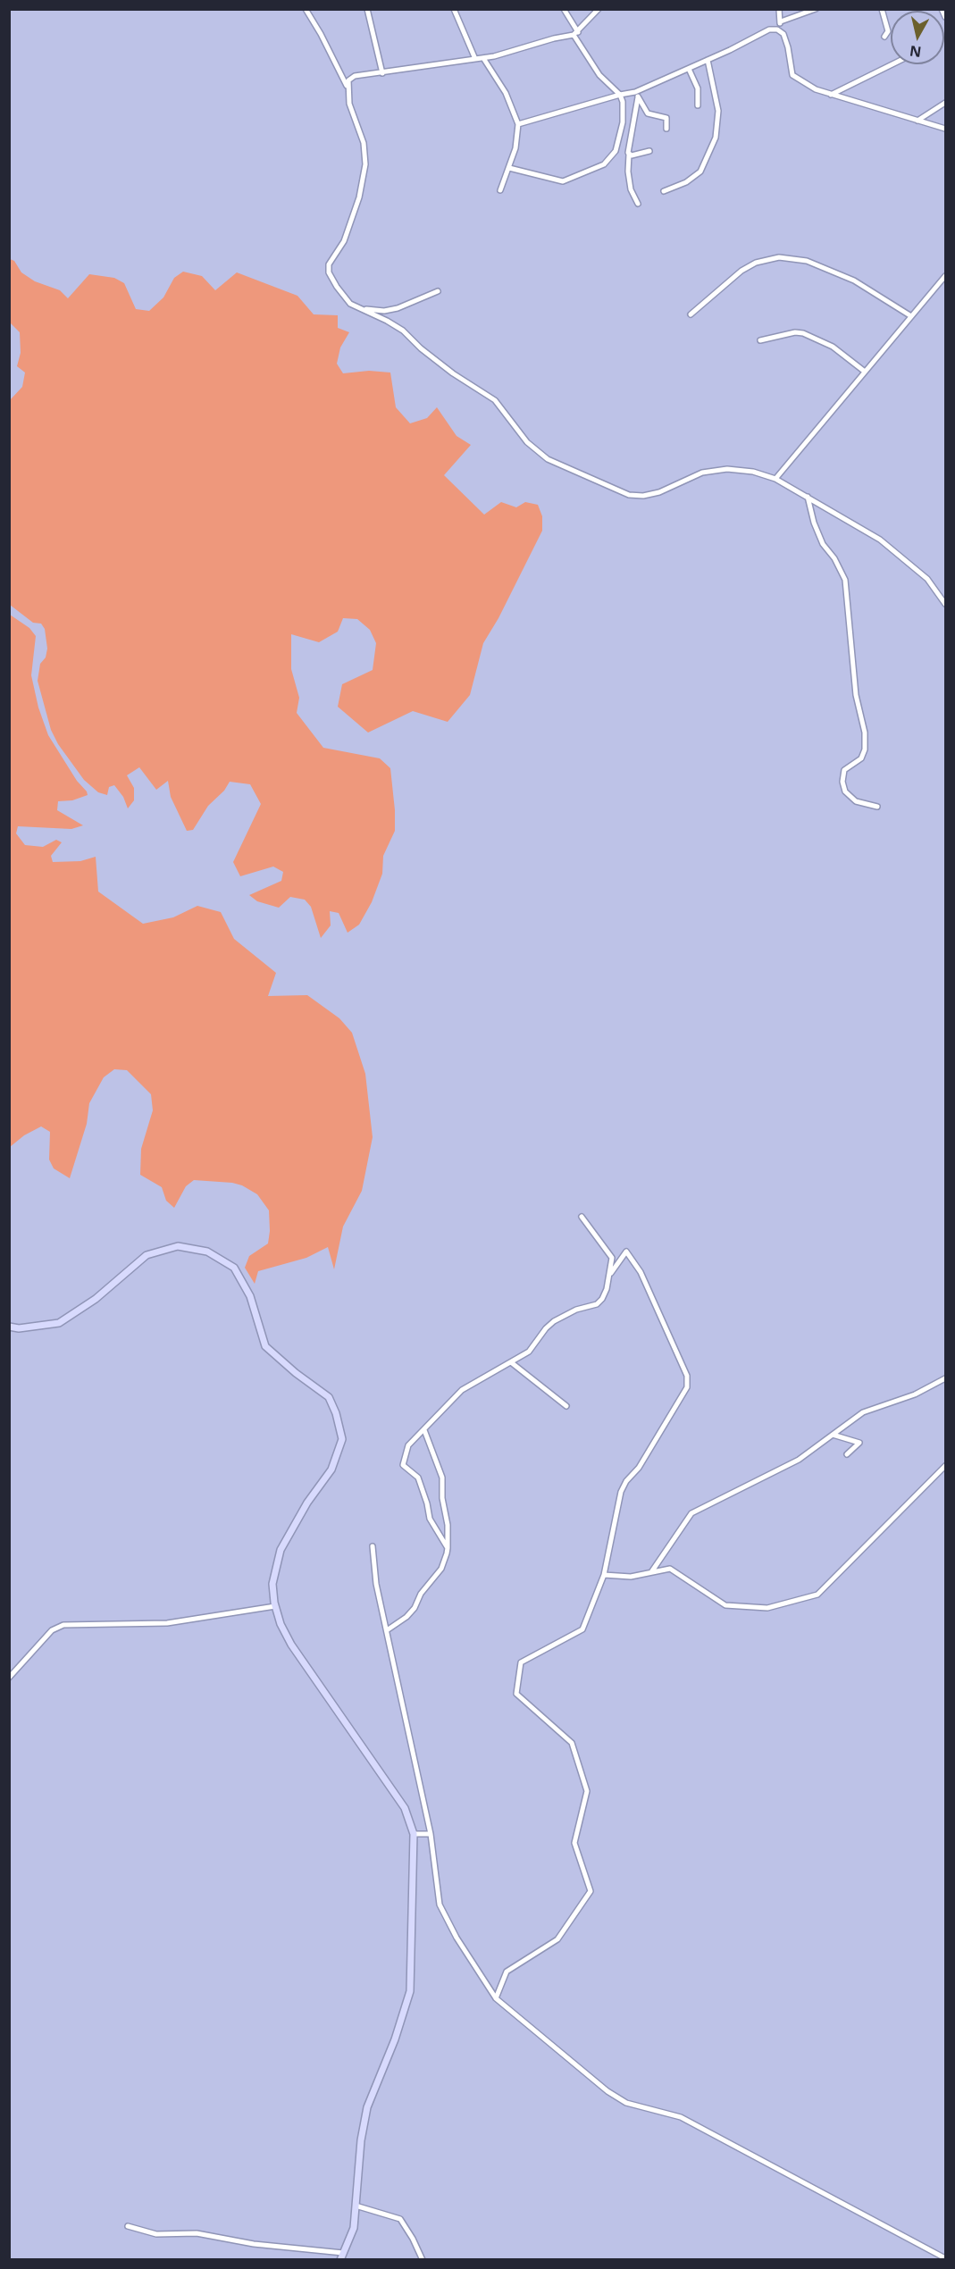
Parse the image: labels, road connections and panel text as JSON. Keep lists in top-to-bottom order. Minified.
{"north":"bottom"}
